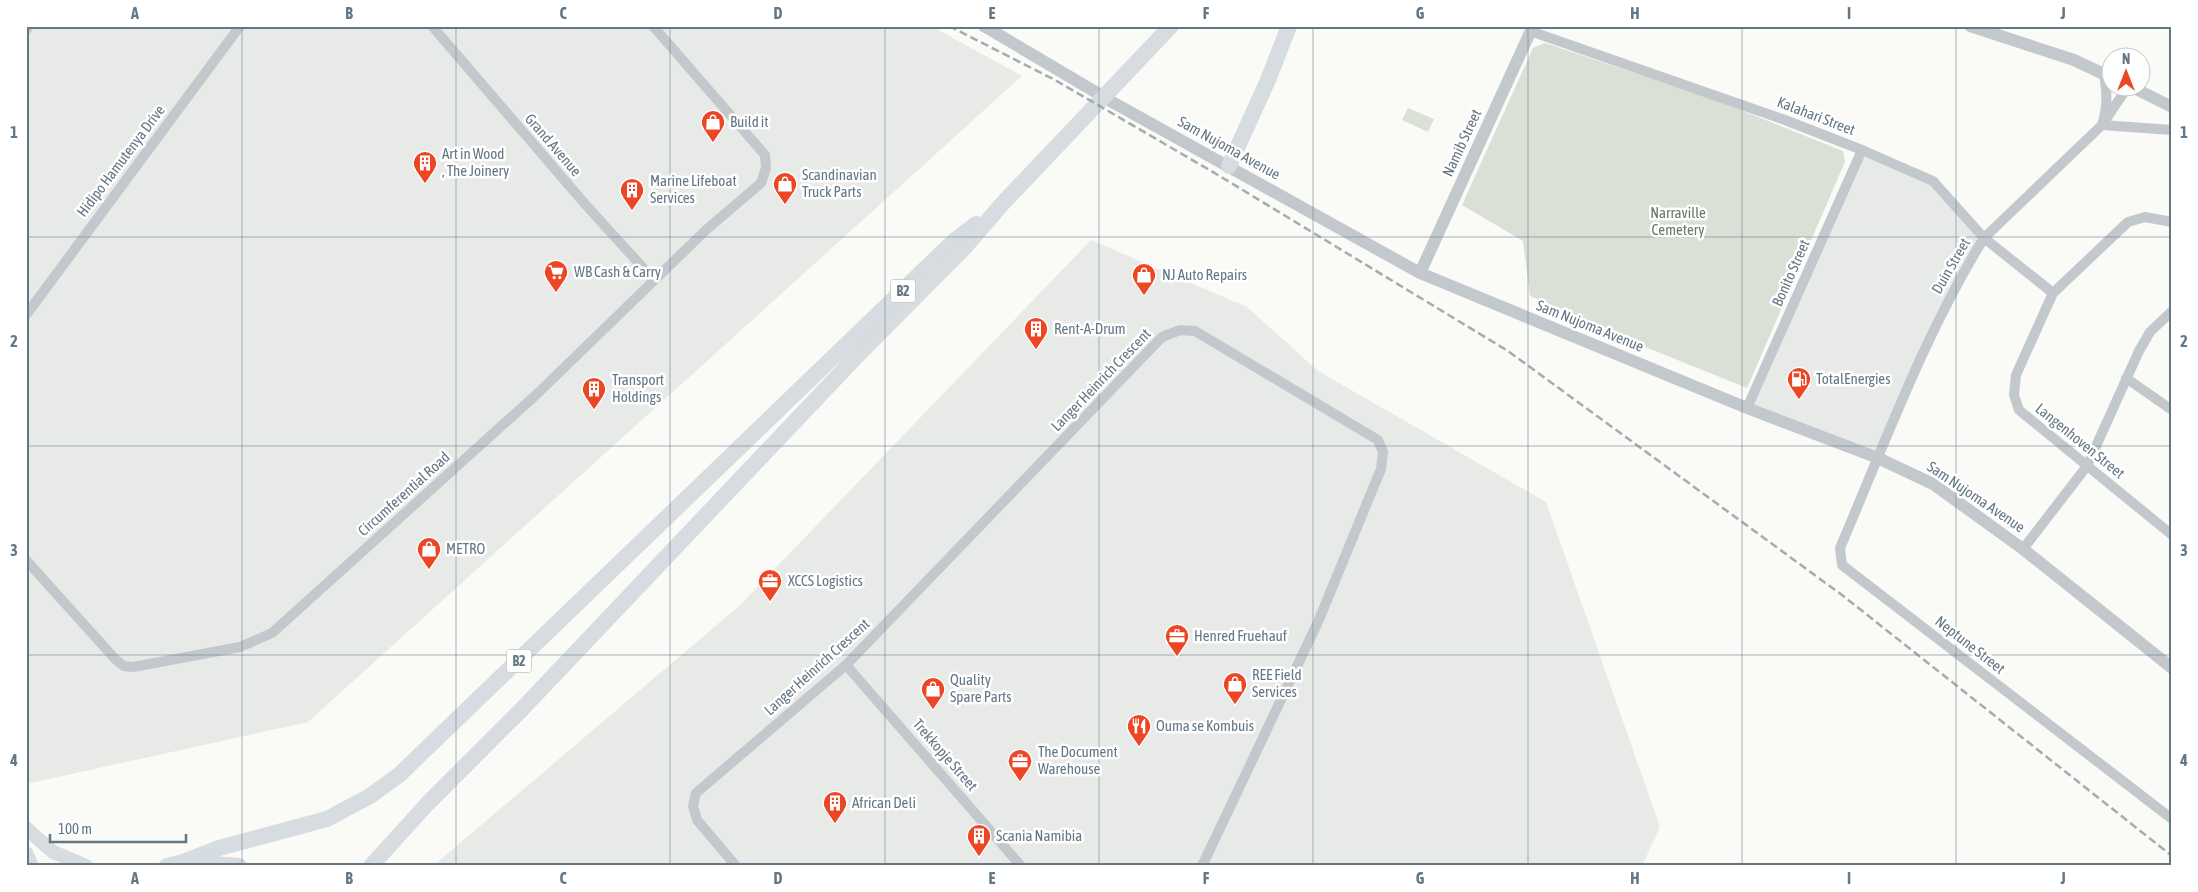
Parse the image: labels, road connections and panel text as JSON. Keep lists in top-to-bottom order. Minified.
{"streets":{"highway":["B2"],"street":["Kalahari Street","Namib Street","Grand Avenue","Sam Nujoma Avenue","Hidipo Hamutenya Drive","Duin Street","Bonito Street","Langer Heinrich Crescent","Langenhoven Street","Circumferential Road","Neptune Street","Trekkopje Street"]},"crossings":[["Kalahari Street","Namib Street"],["Kalahari Street","Duin Street"],["Kalahari Street","Bonito Street"],["Kalahari Street","Langenhoven Street"],["Namib Street","Sam Nujoma Avenue"],["Grand Avenue","Circumferential Road"],["Sam Nujoma Avenue","Duin Street"],["Sam Nujoma Avenue","Bonito Street"],["Sam Nujoma Avenue","Neptune Street"],["Duin Street","Neptune Street"],["Langer Heinrich Crescent","Trekkopje Street"]],"parks":["Narraville Cemetery"],"places":{"shop":["Build it","Scandinavian Truck Parts","NJ Auto Repairs","METRO","REE Field Services","Quality Spare Parts"],"building":["Art in Wood , The Joinery","Marine Lifeboat Services","Rent-A-Drum","Transport Holdings","African Deli","Scania Namibia"],"supermarket":["WB Cash & Carry"],"fuel station":["TotalEnergies"],"office":["XCCS Logistics","Henred Fruehauf","The Document Warehouse"],"restaurant":["Ouma se Kombuis"]},"scale_bar":"100 m","north":"top","grid":{"columns":["A","B","C","D","E","F","G","H","I","J"],"rows":["1","2","3","4"]}}
